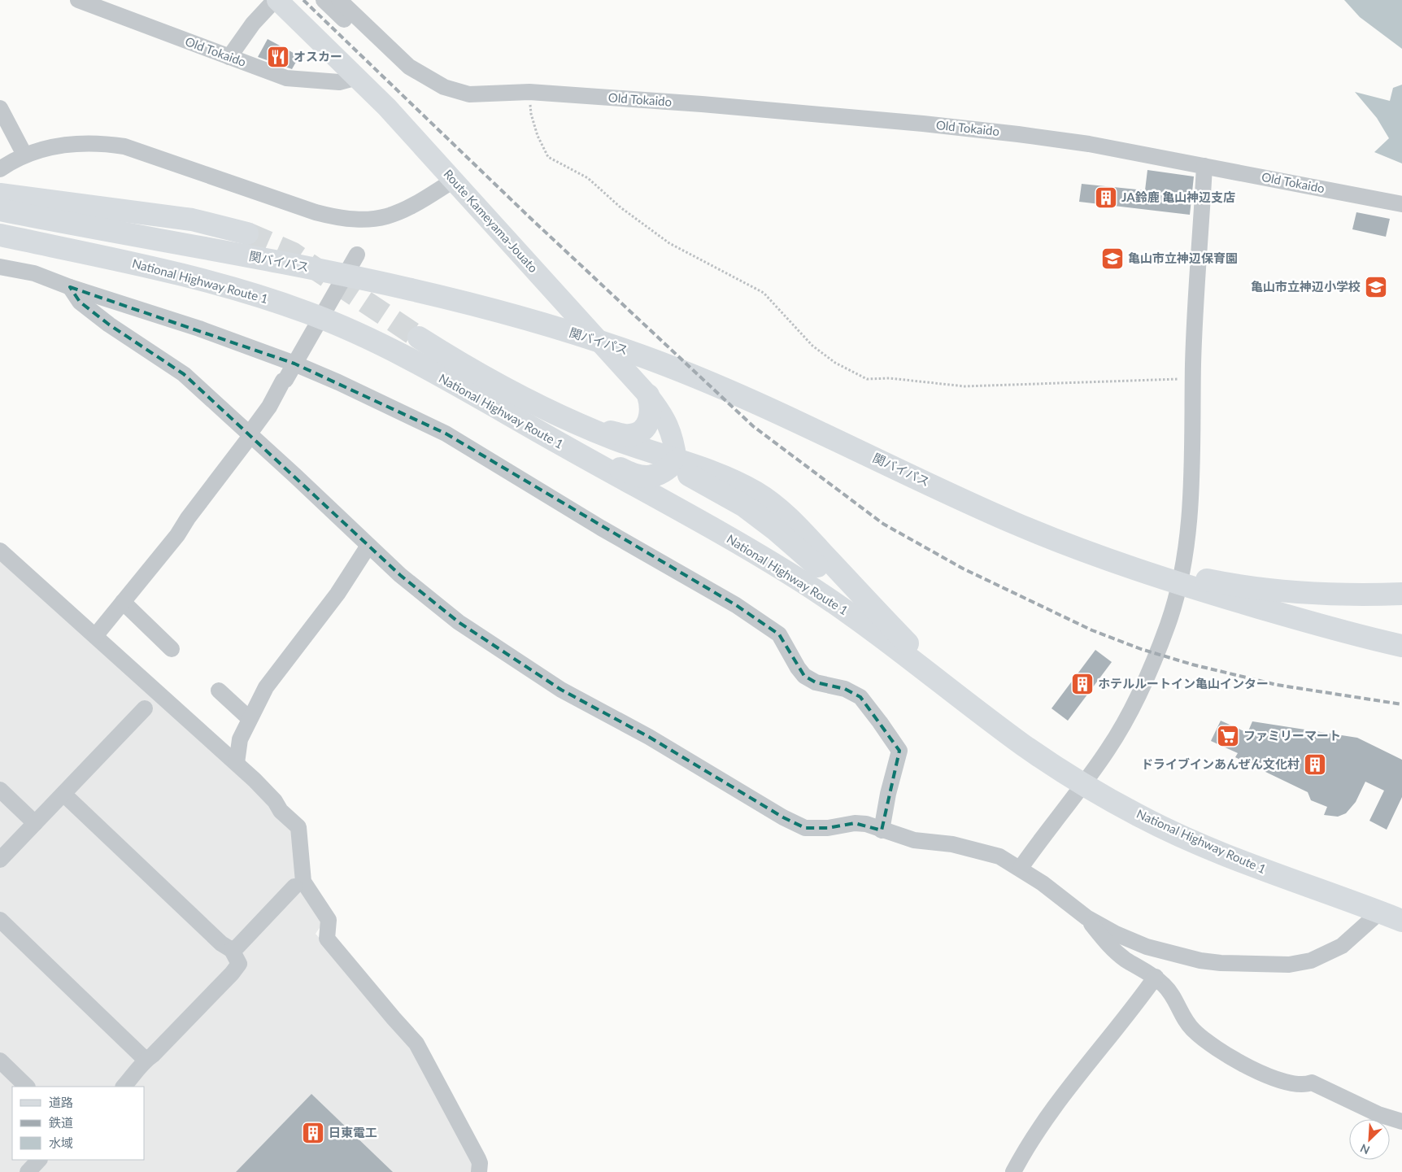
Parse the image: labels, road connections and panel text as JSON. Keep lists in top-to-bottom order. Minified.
{"streets":{"highway":["関バイパス","National Highway Route 1"],"main road":["Route Kameyama-Jouato"],"street":["Old Tokaido"]},"crossings":[["Old Tokaido","Route Kameyama-Jouato"],["Route Kameyama-Jouato","National Highway Route 1"]],"places":{"restaurant":["オスカー"],"building":["JA鈴鹿 亀山神辺支店","ホテルルートイン亀山インター","ドライブインあんぜん文化村","日東電工"],"school or university":["亀山市立神辺保育園","亀山市立神辺小学校"],"supermarket":["ファミリーマート"]},"legend":["道路","鉄道","水域"],"north":"bottom left"}
